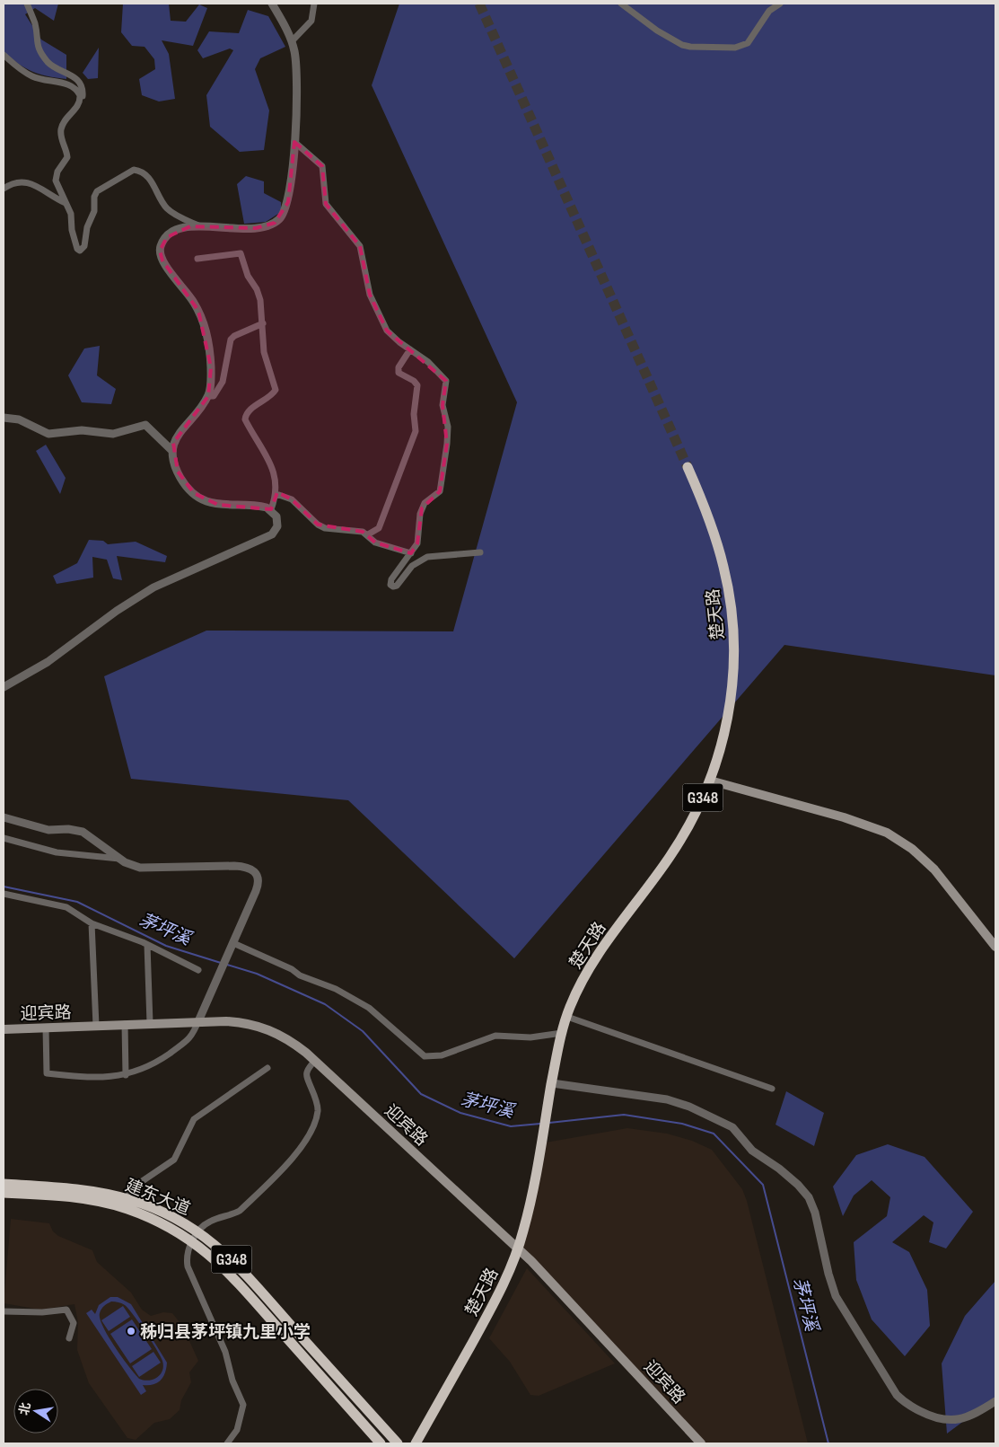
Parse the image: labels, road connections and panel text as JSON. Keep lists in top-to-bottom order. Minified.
{"streets":{"highway":["楚天路","G348","建东大道"],"main road":["迎宾路"]},"crossings":[["楚天路","迎宾路"]],"water":["茅坪溪"],"places":["秭归县茅坪镇九里小学"],"north":"left"}
